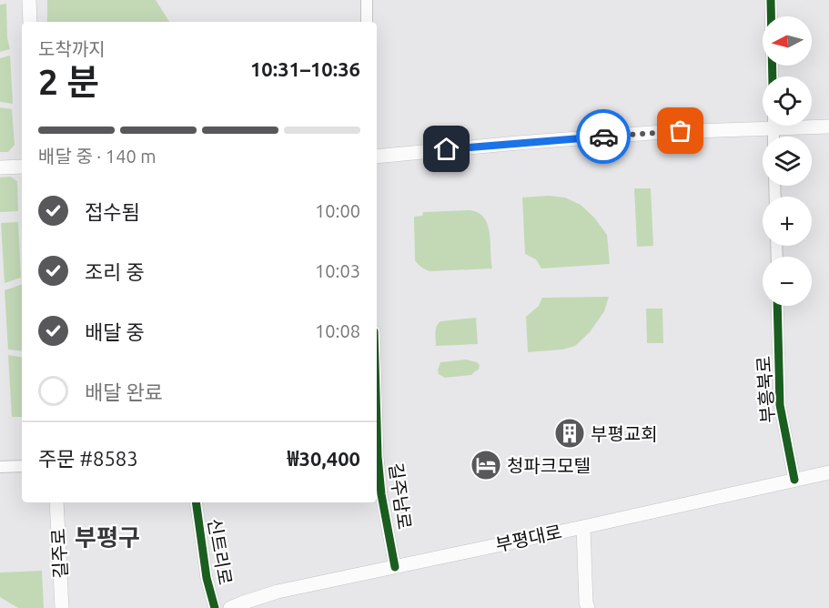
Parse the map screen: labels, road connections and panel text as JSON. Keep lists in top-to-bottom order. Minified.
{"streets":{"main road":["부평대로","길주로"],"street":["부흥북로","길주남로","신트리로"]},"crossings":[["부흥북로","부평대로"],["길주남로","부평대로"]],"districts":["부평구"],"places":{"building":["부평교회"],"hotel":["청파크모텔"]},"north":"left","page":{"map_buttons":["+","−"],"heading":["2 분","도착까지","10:31–10:36"],"panel":["주문 #8583","₩30,400"],"bar":"배달 중 · 140 m","list":[["접수됨","10:00"],["조리 중","10:03"],["배달 중","10:08"],"배달 완료"]}}
